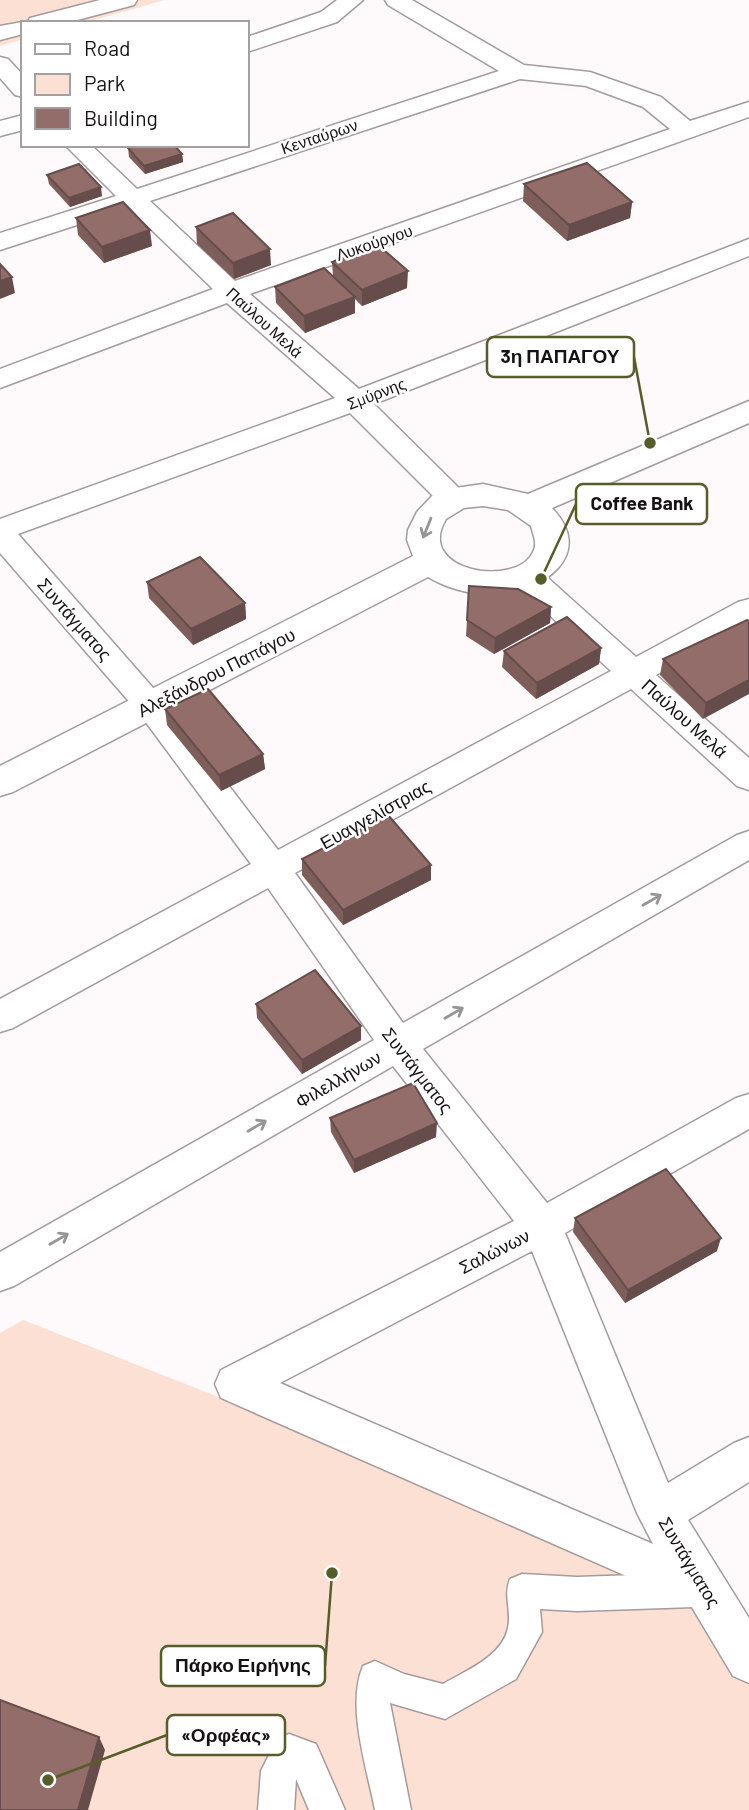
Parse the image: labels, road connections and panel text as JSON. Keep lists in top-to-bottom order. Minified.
{"streets":{"street":["Κενταύρων","Λυκούργου","Παύλου Μελά","Σμύρνης","Συντάγματος","Αλεξάνδρου Παπάγου","Ευαγγελίστριας","Φιλελλήνων","Σαλώνων"]},"crossings":[["Κενταύρων","Παύλου Μελά"],["Λυκούργου","Παύλου Μελά"],["Παύλου Μελά","Σμύρνης"],["Παύλου Μελά","Αλεξάνδρου Παπάγου"],["Παύλου Μελά","Ευαγγελίστριας"],["Σμύρνης","Συντάγματος"],["Συντάγματος","Αλεξάνδρου Παπάγου"],["Συντάγματος","Ευαγγελίστριας"],["Συντάγματος","Φιλελλήνων"],["Συντάγματος","Σαλώνων"]],"one_way":["Φιλελλήνων"],"places":["3η ΠΑΠΑΓΟΥ","Coffee Bank","Πάρκο Ειρήνης","«Ορφέας»"],"legend":["Road","Park","Building"]}
